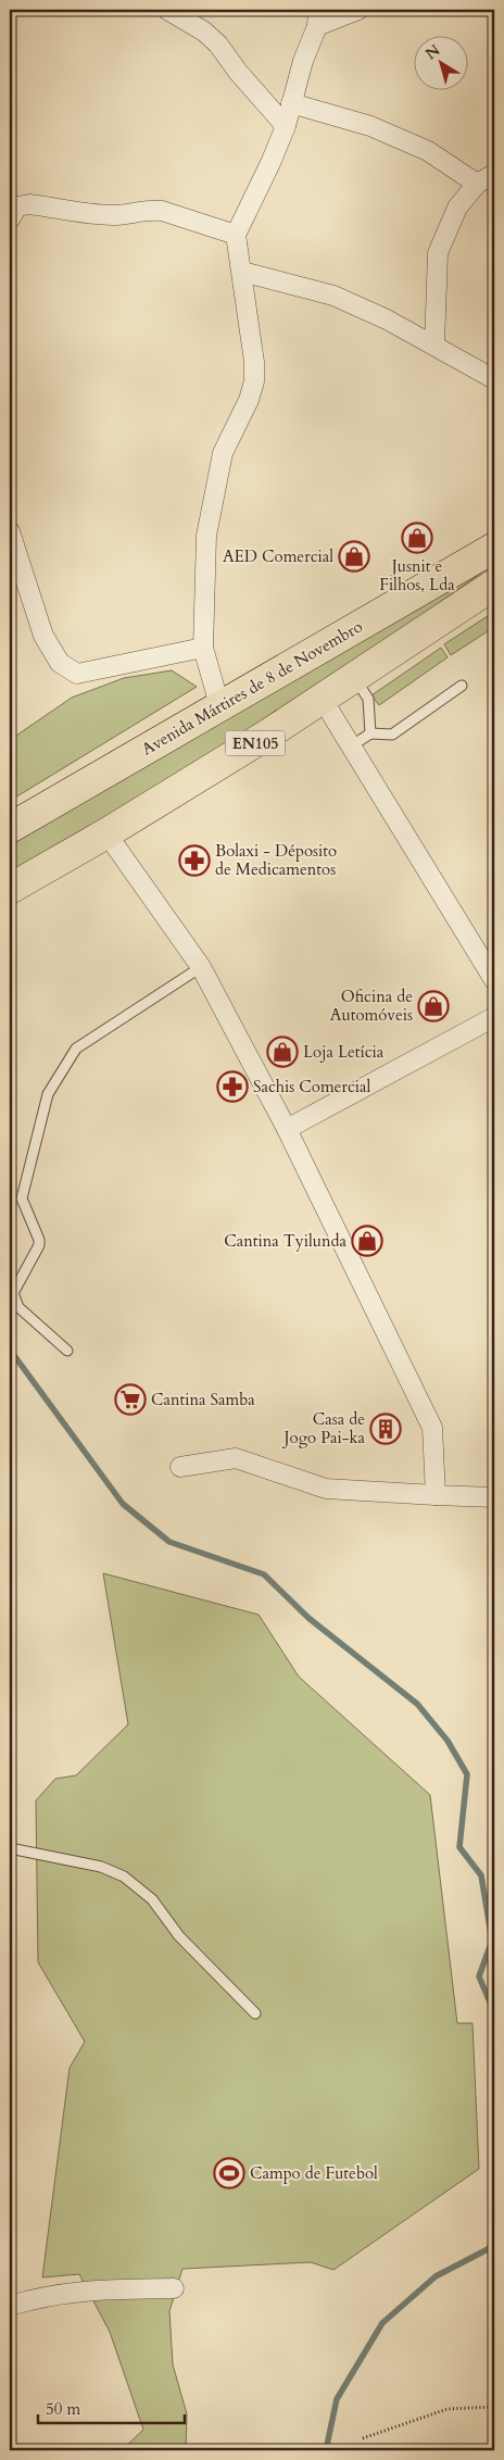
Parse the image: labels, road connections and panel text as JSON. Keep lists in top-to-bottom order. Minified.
{"streets":{"main road":["Avenida Mártires de 8 de Novembro","EN105"]},"places":{"shop":["Jusnit e Filhos, Lda","AED Comercial","Oficina de Automóveis","Loja Letícia","Cantina Tyilunda"],"pharmacy":["Bolaxi - Déposito de Medicamentos","Sachis Comercial"],"supermarket":["Cantina Samba"],"building":["Casa de Jogo Pai-ka"],"sports":["Campo de Futebol"]},"scale_bar":"50 m","north":"top left"}
